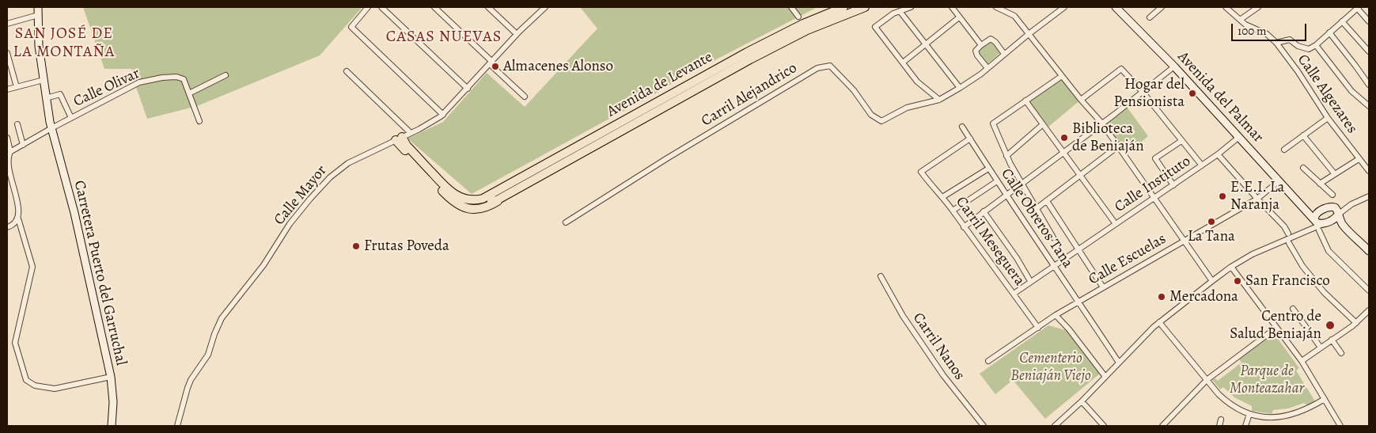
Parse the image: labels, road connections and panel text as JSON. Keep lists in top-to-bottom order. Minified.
{"streets":{"main road":["Avenida de Levante","Avenida del Palmar","Carretera Puerto del Garruchal"],"street":["Calle Olivar","Calle Algezares","Carril Alejandrico","Calle Instituto","Calle Mayor","Calle Obreros Tana","Carril Meseguera","Calle Escuelas","Carril Nanos"]},"crossings":[["Avenida de Levante","Calle Mayor"],["Calle Olivar","Carretera Puerto del Garruchal"],["Avenida del Palmar","Calle Instituto"],["Avenida del Palmar","Calle Escuelas"],["Calle Instituto","Calle Obreros Tana"],["Calle Instituto","Carril Meseguera"],["Calle Obreros Tana","Carril Meseguera"],["Calle Obreros Tana","Calle Escuelas"],["Carril Meseguera","Calle Escuelas"]],"districts":["SAN JOSÉ DE LA MONTAÑA","CASAS NUEVAS"],"parks":["Cementerio Beniaján Viejo","Parque de Monteazahar"],"places":["Almacenes Alonso","Hogar del Pensionista","Biblioteca de Beniaján","E.E.I. La Naranja","La Tana","Frutas Poveda","San Francisco","Mercadona","Centro de Salud Beniaján"],"scale_bar":"100 m"}
